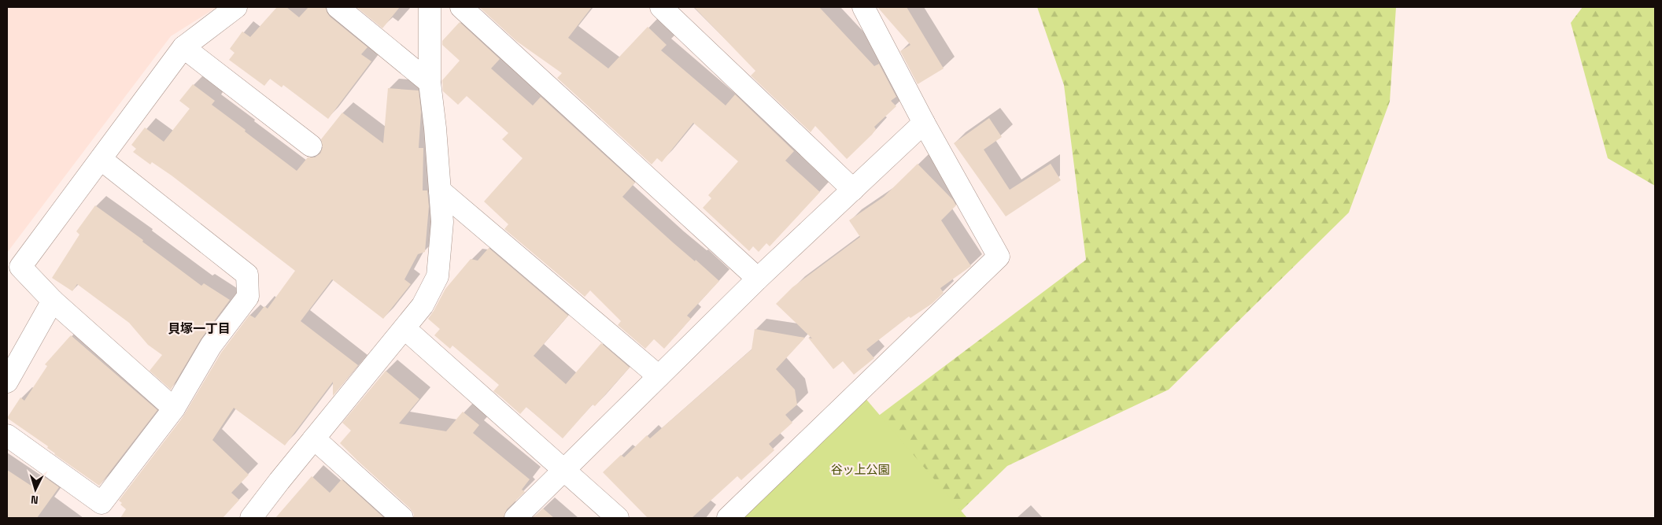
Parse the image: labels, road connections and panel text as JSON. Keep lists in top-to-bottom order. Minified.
{"districts":["貝塚一丁目"],"parks":["谷ッ上公園"],"north":"bottom"}
